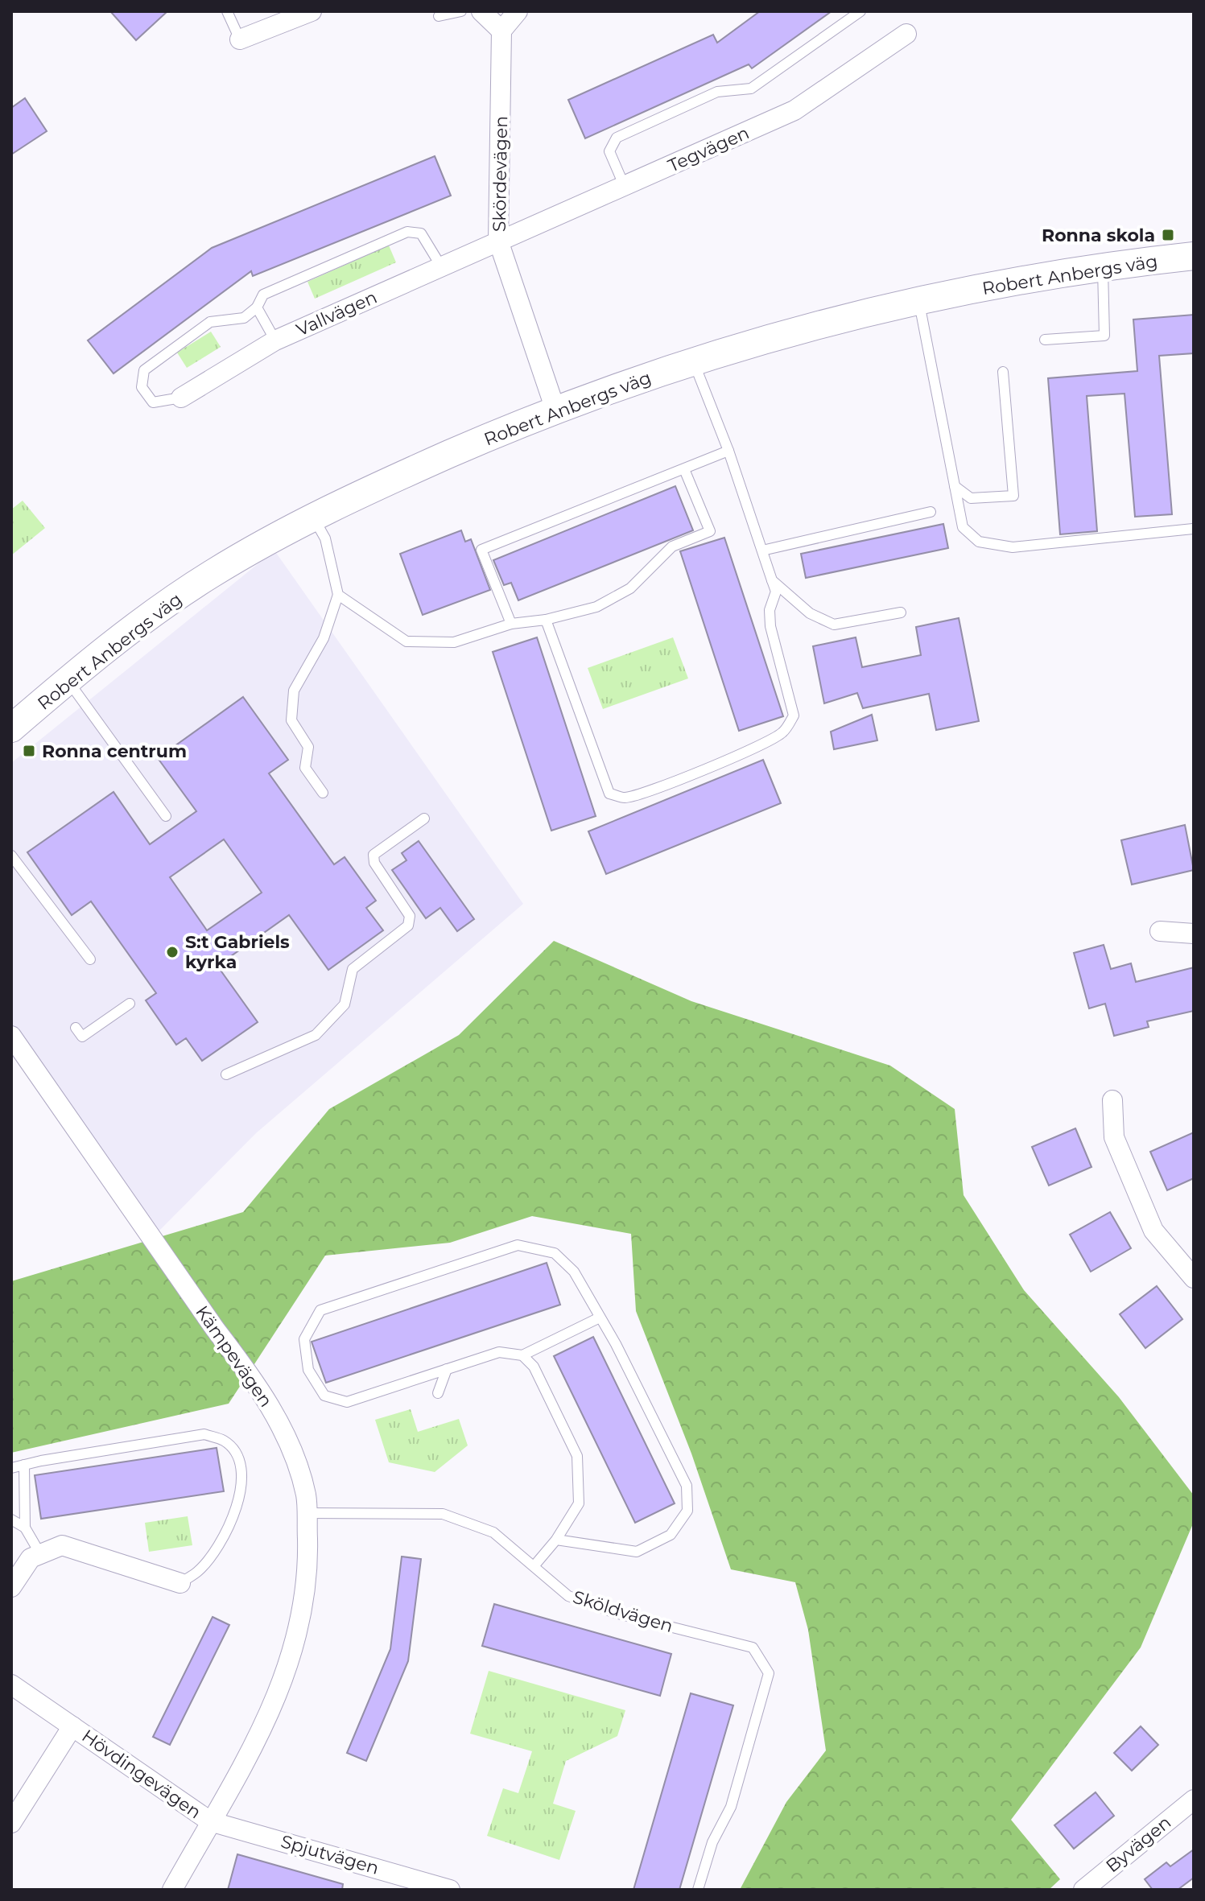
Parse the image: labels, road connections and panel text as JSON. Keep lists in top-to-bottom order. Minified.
{"streets":{"street":["Tegvägen","Skördevägen","Robert Anbergs väg","Vallvägen","Kämpevägen","Hövdingevägen","Byvägen","Spjutvägen"],"lane":["Sköldvägen"]},"crossings":[["Tegvägen","Skördevägen"],["Tegvägen","Vallvägen"],["Skördevägen","Robert Anbergs väg"],["Skördevägen","Vallvägen"],["Kämpevägen","Sköldvägen"],["Kämpevägen","Hövdingevägen"],["Kämpevägen","Spjutvägen"],["Hövdingevägen","Spjutvägen"]],"places":{"transit":["Ronna skola","Ronna centrum"],"other":["S:t Gabriels kyrka"]}}
